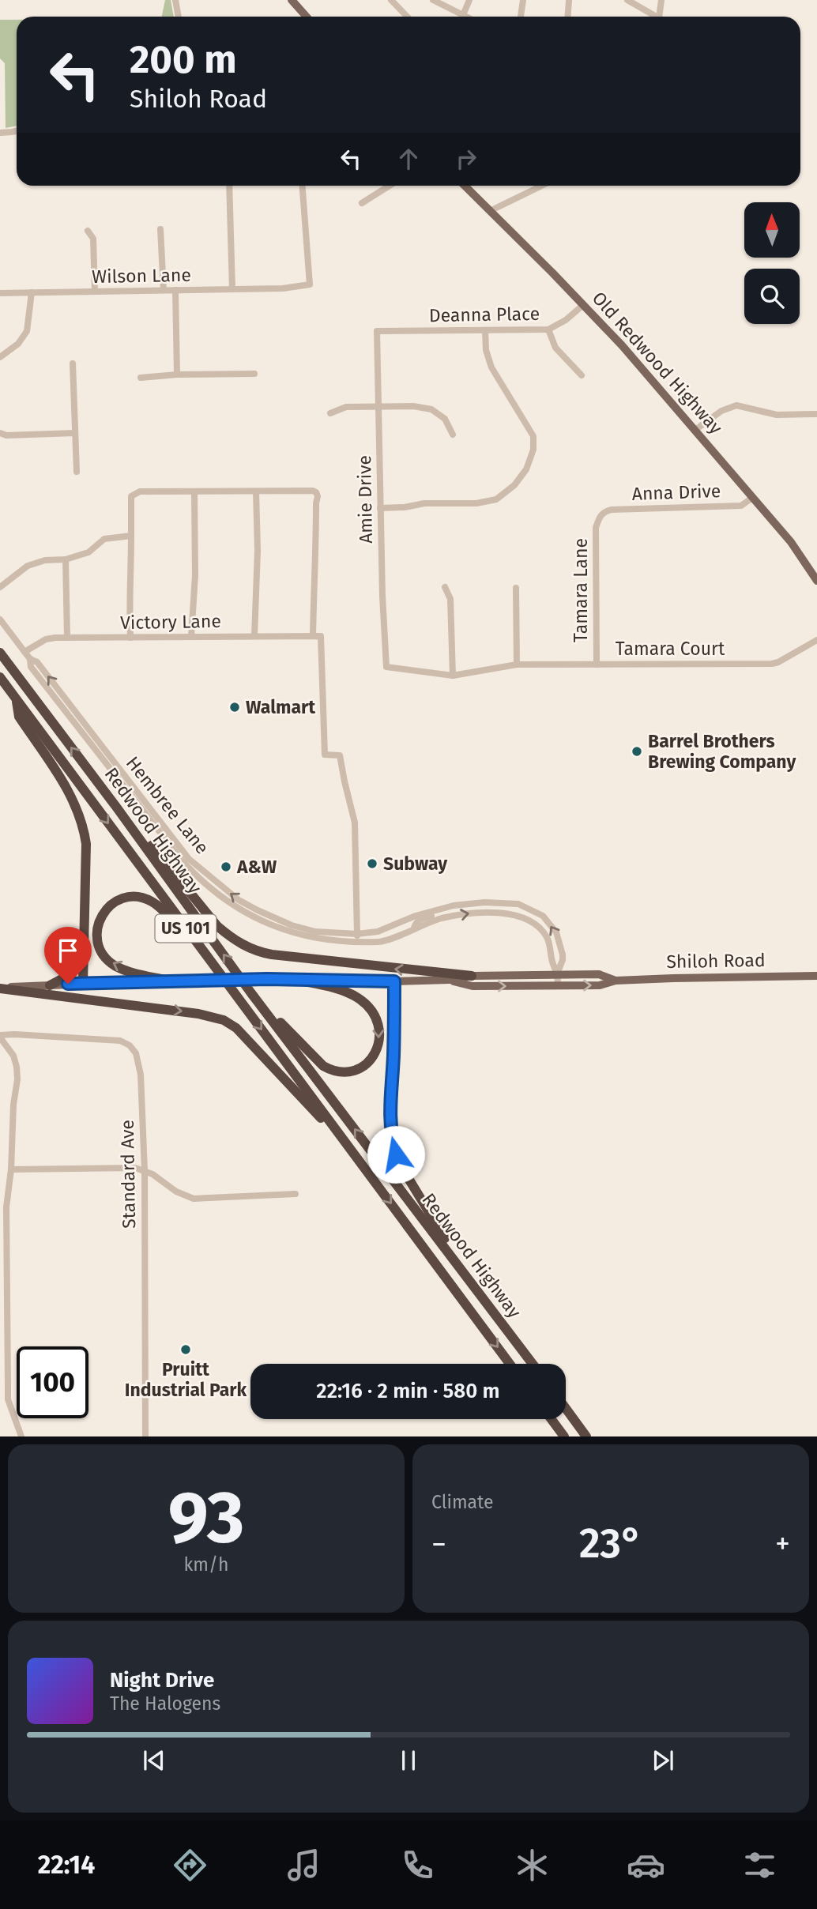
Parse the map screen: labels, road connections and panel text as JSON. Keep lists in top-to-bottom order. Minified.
{"streets":{"highway":["Redwood Highway","US 101"],"main road":["Old Redwood Highway","Shiloh Road"],"street":["Wilson Lane","Deanna Place","Anna Drive","Amie Drive","Tamara Lane","Victory Lane","Tamara Court","Hembree Lane","Standard Ave"]},"crossings":[["Deanna Place","Old Redwood Highway"],["Deanna Place","Amie Drive"],["Old Redwood Highway","Anna Drive"],["Anna Drive","Tamara Lane"],["Amie Drive","Tamara Court"],["Tamara Lane","Tamara Court"],["Victory Lane","Hembree Lane"],["Hembree Lane","Shiloh Road"]],"places":["Walmart","Barrel Brothers Brewing Company","Subway","A&W","Pruitt Industrial Park"],"north":"top","page":{"turn":["200 m","Shiloh Road"],"limit":"100","trip":"22:16 · 2 min · 580 m","tile":[["93","km/h"],"Climate"],"heat":["−","23°","+"],"song":["Night Drive","The Halogens"],"tabs":"22:14"}}
